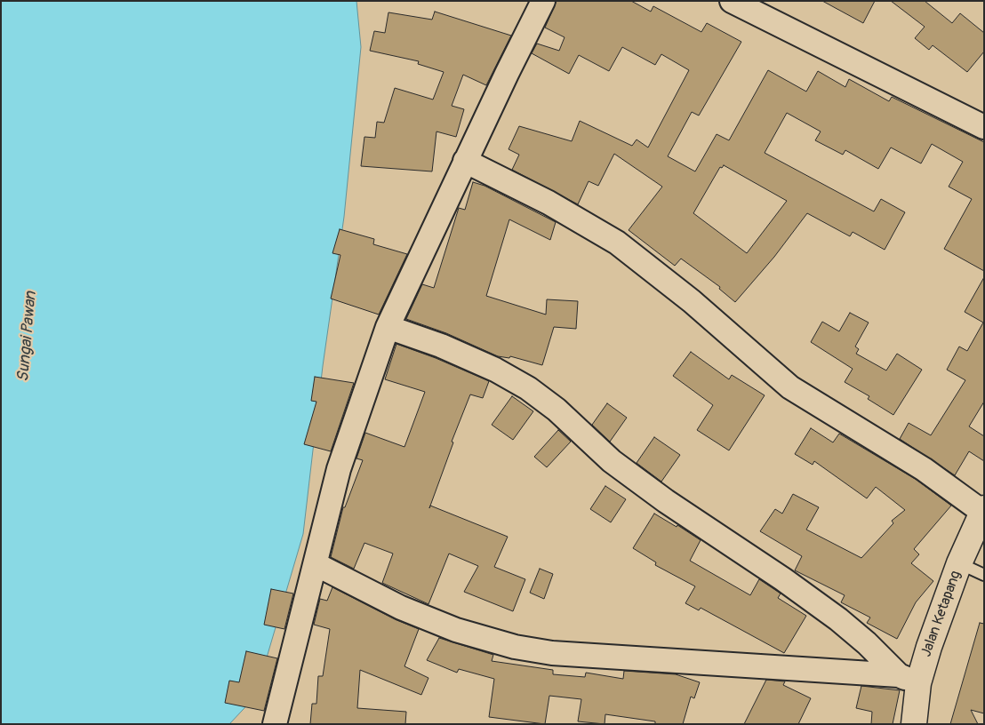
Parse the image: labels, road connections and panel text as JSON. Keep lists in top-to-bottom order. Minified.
{"streets":{"main road":["Jalan Ketapang"]},"water":["Sungai Pawan"]}
